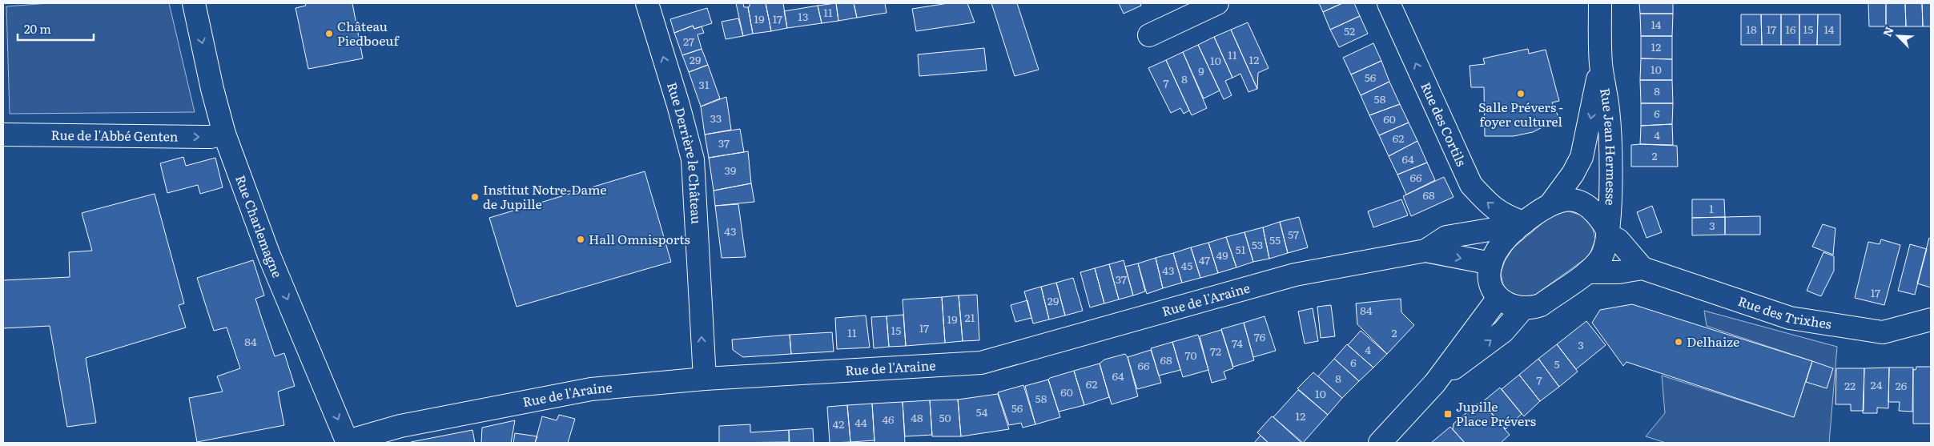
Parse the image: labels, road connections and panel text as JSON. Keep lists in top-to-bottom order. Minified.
{"streets":{"street":["Rue des Cortils","Rue de l'Abbé Genten","Rue Jean Hermesse","Rue Derrière le Château","Rue Charlemagne","Rue de l'Araine","Rue des Trixhes"]},"crossings":[["Rue des Cortils","Rue Jean Hermesse"],["Rue des Cortils","Rue des Trixhes"],["Rue de l'Abbé Genten","Rue Charlemagne"],["Rue Jean Hermesse","Rue des Trixhes"],["Rue Derrière le Château","Rue de l'Araine"],["Rue Charlemagne","Rue de l'Araine"]],"one_way":["Rue des Cortils","Rue de l'Abbé Genten","Rue Derrière le Château","Rue Charlemagne"],"places":{"other":["Château Piedboeuf","Salle Prévers - foyer culturel","Institut Notre-Dame de Jupille","Hall Omnisports","Delhaize"],"transit":["Jupille Place Prévers"]},"house_numbers":["11","13","19","17","14","18","17","16","15","14","52","27","12","11","29","12","10","10","9","56","8","7","31","8","58","6","33","60","4","62","37","2","64","39","66","68","1","3","43","57","55","53","51","49","47","45","43","37","17","29","84","21","19","17","15","11","2","76","84","74","3","4","72","70","68","6","5","66","64","8","7","62","24","22","26","60","10","58","56","54","12","48","50","46","44","42"],"scale_bar":"20 m","north":"top left"}
